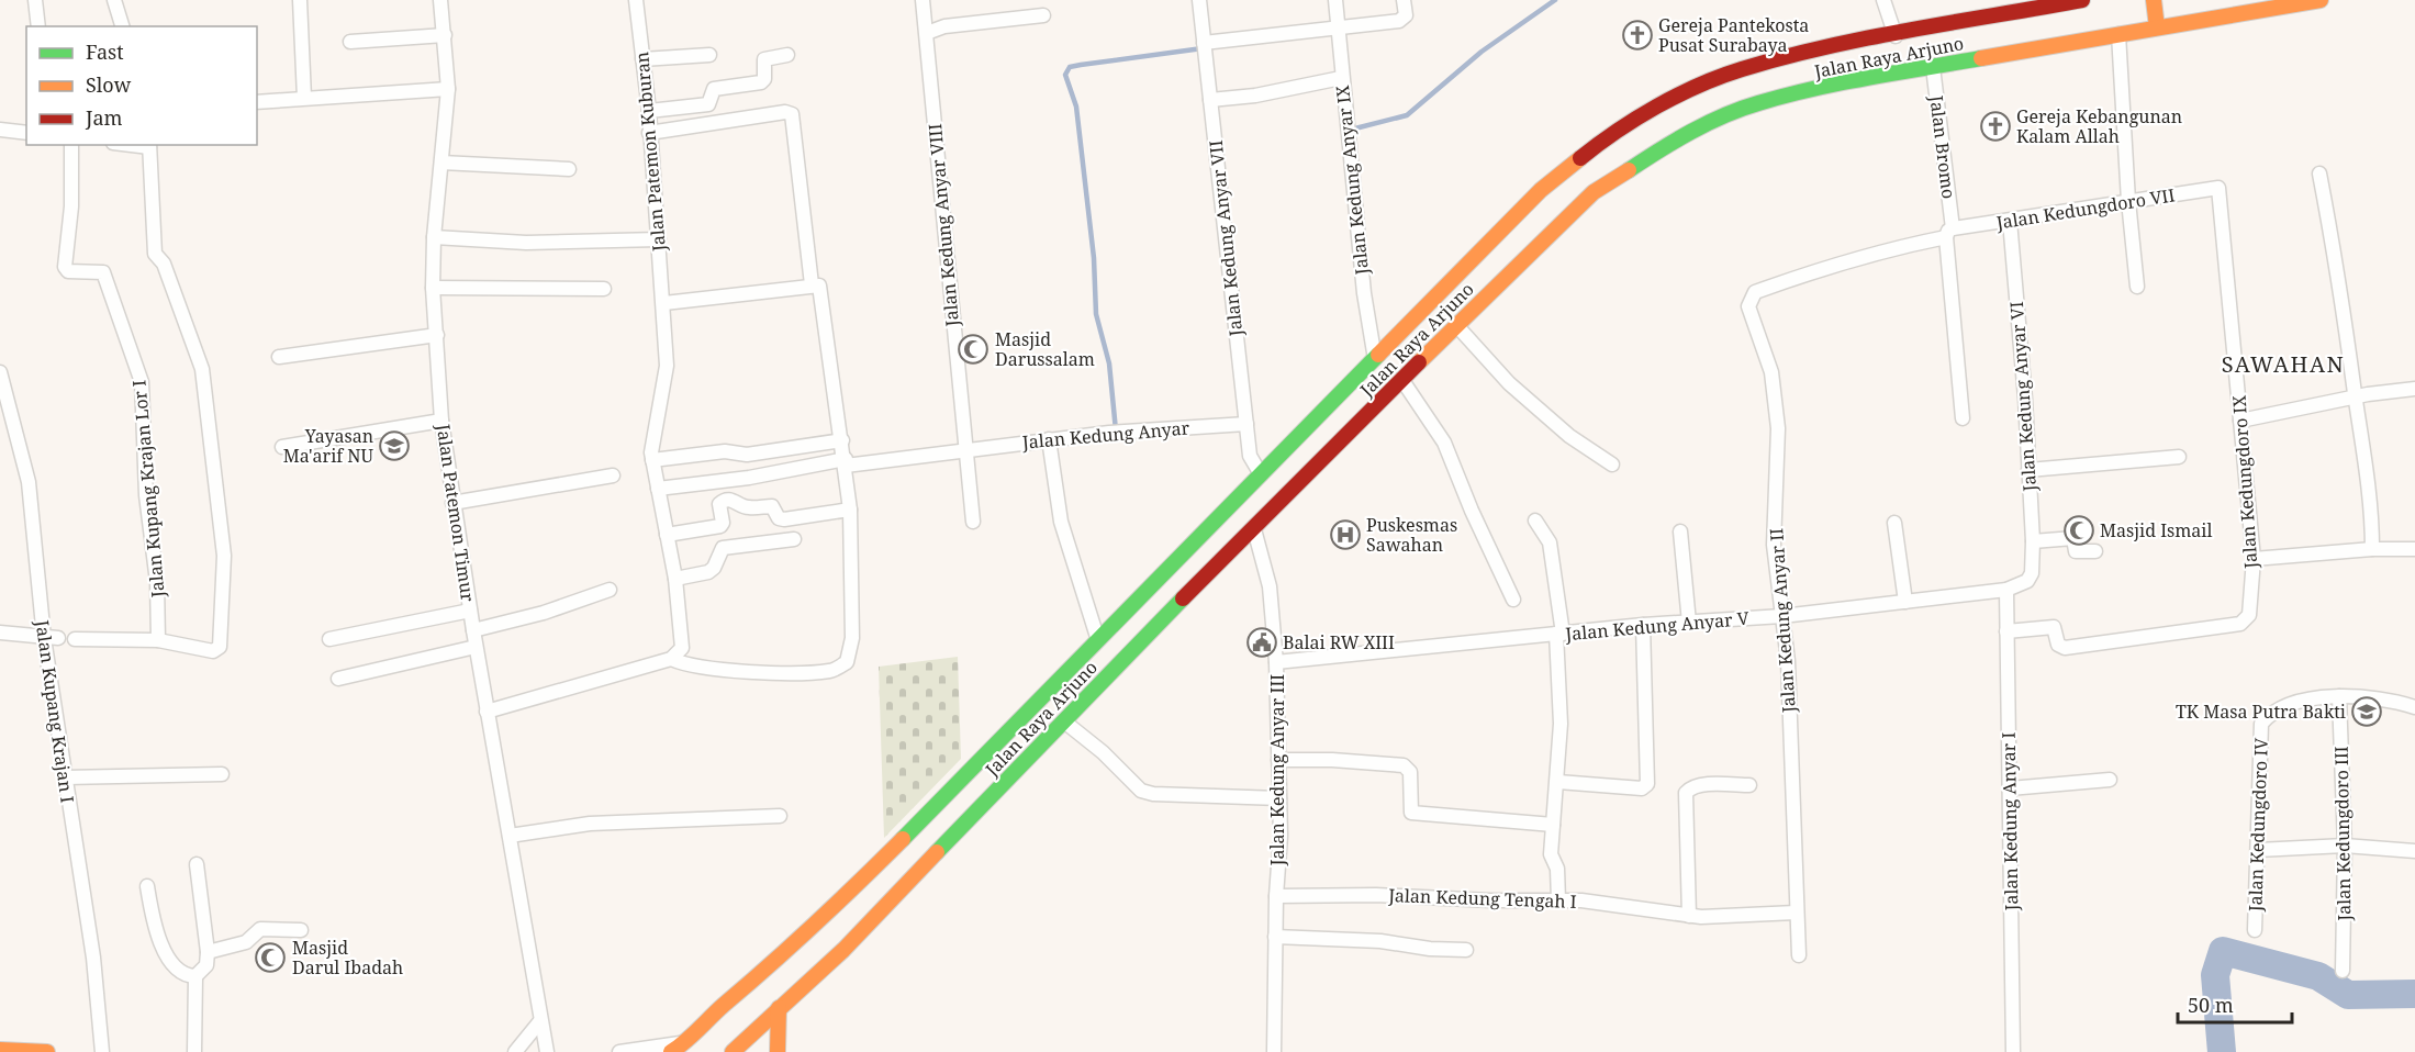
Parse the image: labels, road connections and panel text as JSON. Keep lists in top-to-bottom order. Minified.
{"streets":{"highway":["Jalan Raya Arjuno"],"street":["Jalan Bromo","Jalan Patemon Kuburan","Jalan Kedung Anyar IX","Jalan Kedungdoro VII","Jalan Kedung Anyar VIII","Jalan Kedung Anyar VII","Jalan Kedung Anyar VI","Jalan Kedung Anyar","Jalan Kedungdoro IX","Jalan Kupang Krajan Lor I","Jalan Patemon Timur","Jalan Kedung Anyar II","Jalan Kedung Anyar V","Jalan Kupang Krajan I","Jalan Kedung Anyar III","Jalan Kedung Anyar I","Jalan Kedungdoro IV","Jalan Kedungdoro III","Jalan Kedung Tengah I"]},"crossings":[["Jalan Raya Arjuno","Jalan Bromo"],["Jalan Raya Arjuno","Jalan Kedung Anyar IX"],["Jalan Raya Arjuno","Jalan Kedung Anyar VII"],["Jalan Raya Arjuno","Jalan Kedung Anyar III"],["Jalan Bromo","Jalan Kedungdoro VII"],["Jalan Bromo","Jalan Kedung Anyar II"],["Jalan Kedungdoro VII","Jalan Kedung Anyar VI"],["Jalan Kedungdoro VII","Jalan Kedungdoro IX"],["Jalan Kedungdoro VII","Jalan Kedung Anyar II"],["Jalan Kedung Anyar VIII","Jalan Kedung Anyar"],["Jalan Kedung Anyar VII","Jalan Kedung Anyar"],["Jalan Kedung Anyar VI","Jalan Kedung Anyar V"],["Jalan Kedungdoro IX","Jalan Kedung Anyar I"],["Jalan Kedung Anyar II","Jalan Kedung Anyar V"],["Jalan Kedung Anyar II","Jalan Kedung Tengah I"],["Jalan Kedung Anyar V","Jalan Kedung Anyar III"],["Jalan Kedung Anyar V","Jalan Kedung Anyar I"],["Jalan Kedung Anyar III","Jalan Kedung Tengah I"],["Jalan Kedungdoro IV","Jalan Kedungdoro III"]],"districts":["SAWAHAN"],"places":{"church":["Gereja Pantekosta Pusat Surabaya","Gereja Kebangunan Kalam Allah"],"mosque":["Masjid Darussalam","Masjid Ismail","Masjid Darul Ibadah"],"school or university":["Yayasan Ma'arif NU","TK Masa Putra Bakti"],"hospital":["Puskesmas Sawahan"],"public building":["Balai RW XIII"]},"legend":["Fast","Slow","Jam"],"scale_bar":"50 m"}
